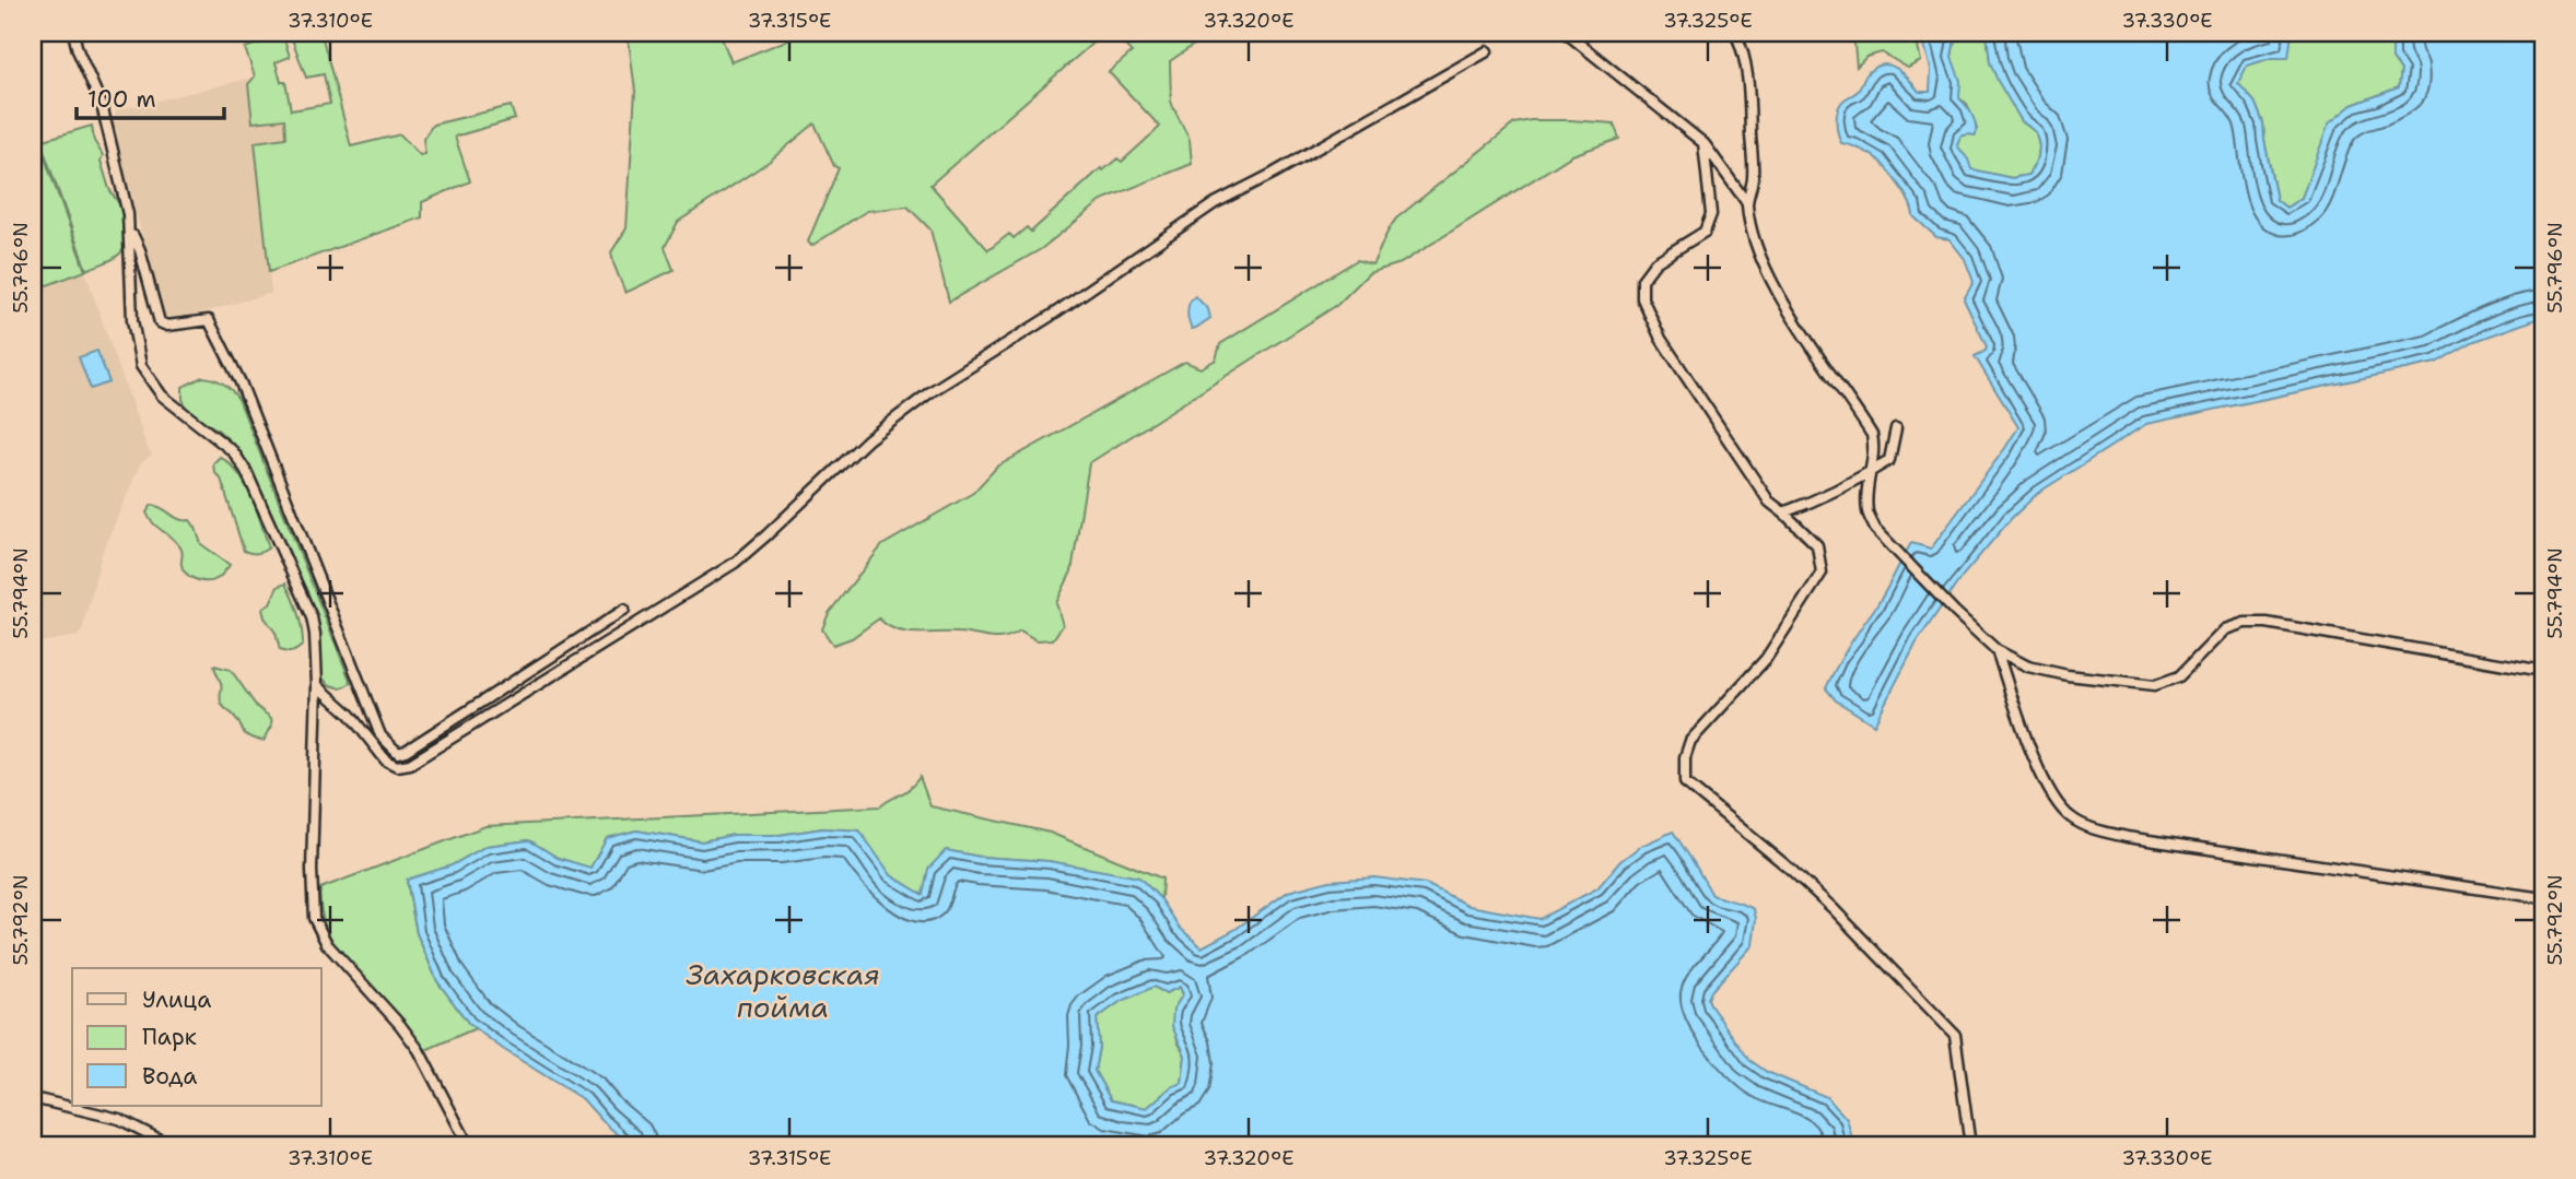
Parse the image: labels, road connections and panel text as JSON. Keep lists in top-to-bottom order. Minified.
{"water":["Захарковская пойма"],"legend":["Улица","Парк","Вода"],"scale_bar":"100 m","coordinates":["37.310°E","37.315°E","37.320°E","37.325°E","37.330°E","55.796°N","55.794°N","55.792°N"]}
